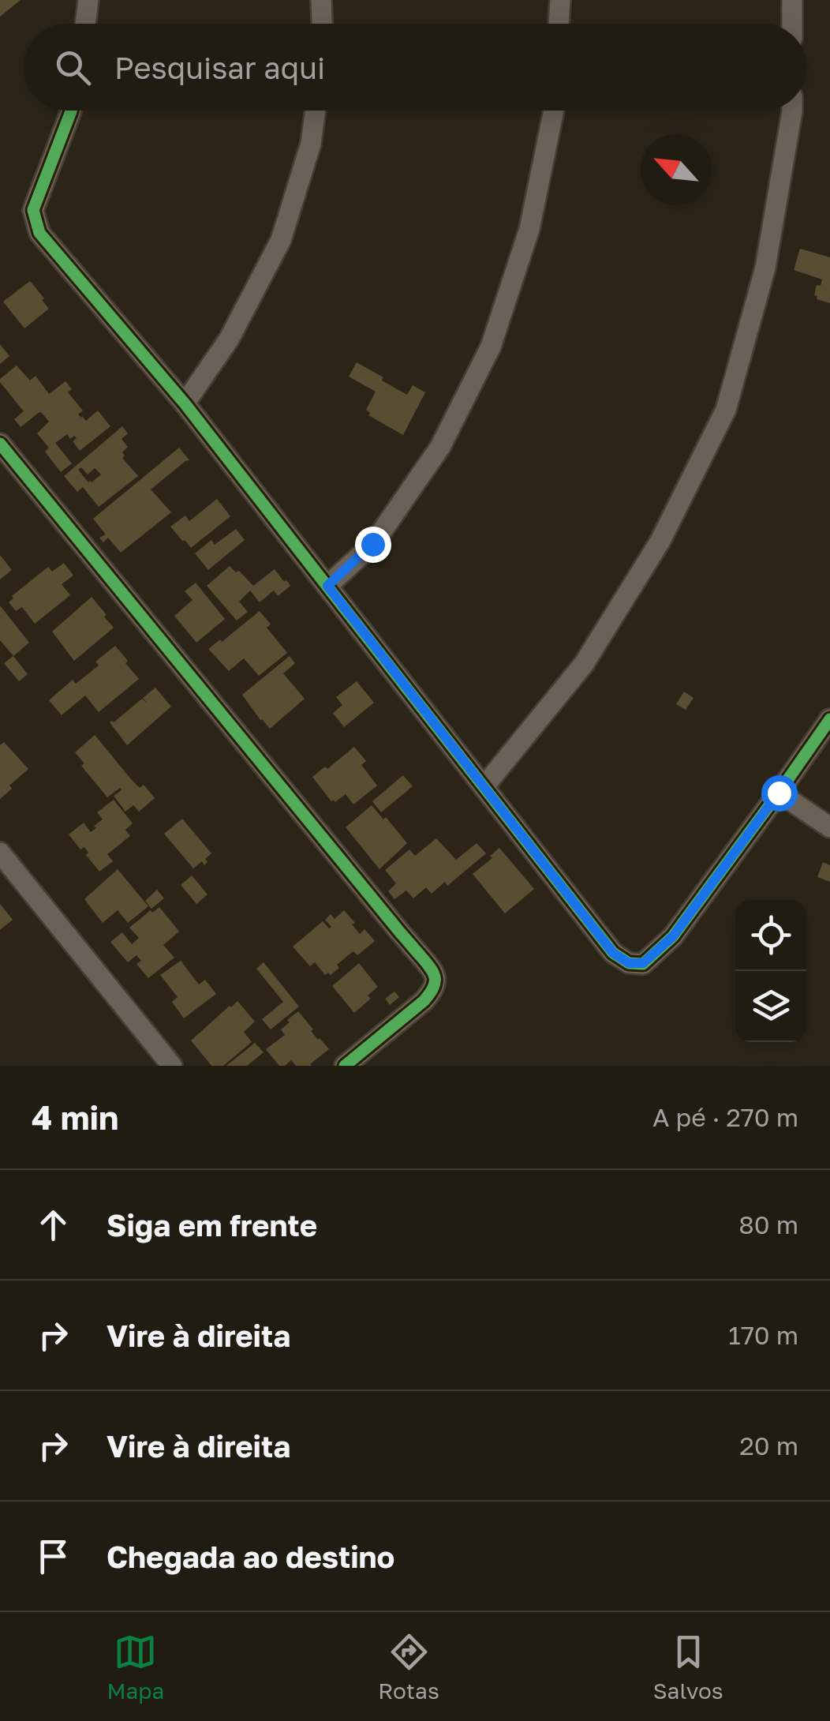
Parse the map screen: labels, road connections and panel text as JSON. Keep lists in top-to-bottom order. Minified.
{"north":"top left","page":{"search":"Pesquisar aqui","heading":["4 min","A pé · 270 m"],"list":[["Siga em frente","80 m"],["Vire à direita","170 m"],["Vire à direita","20 m"],"Chegada ao destino"],"nav":["Mapa","Rotas","Salvos"]}}
